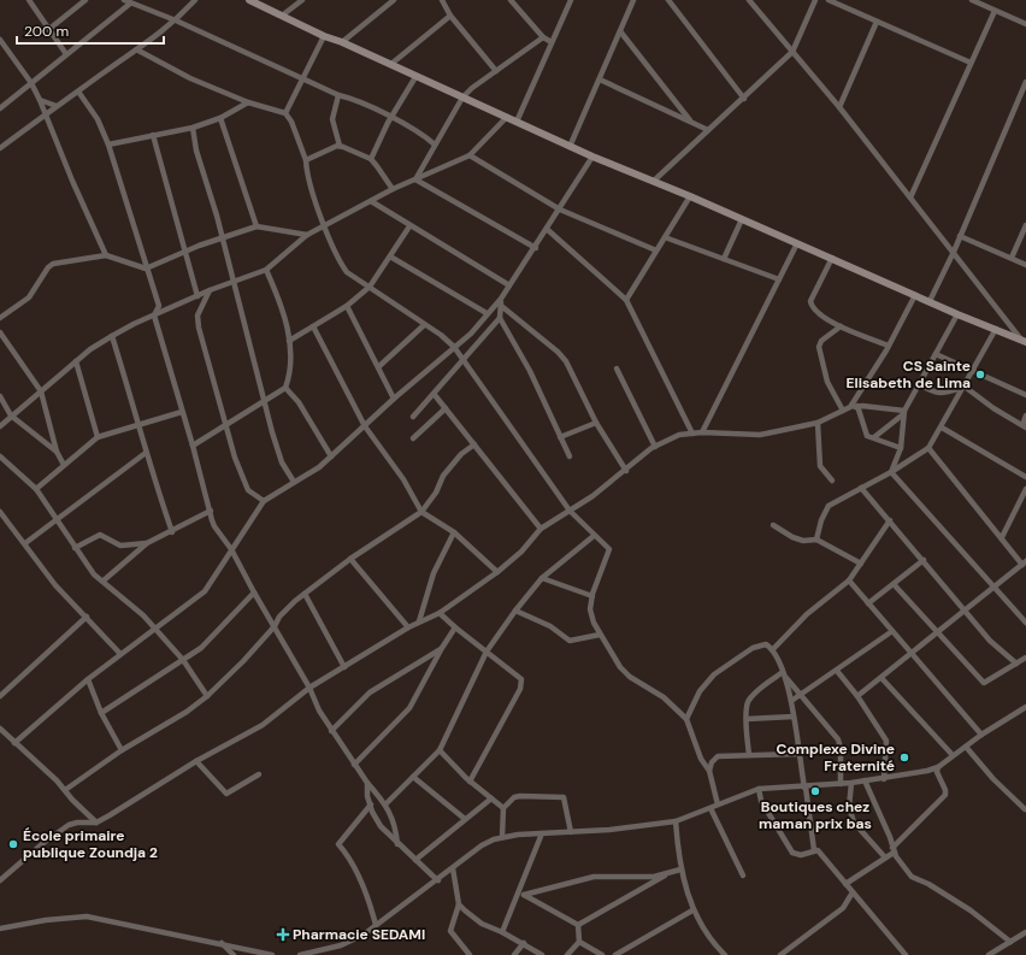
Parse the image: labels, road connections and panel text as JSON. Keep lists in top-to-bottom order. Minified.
{"places":{"other":["CS Sainte Elisabeth de Lima","Complexe Divine Fraternité","Boutiques chez maman prix bas","École primaire publique Zoundja 2"],"health":["Pharmacie SEDAMI"]},"scale_bar":"200 m"}
